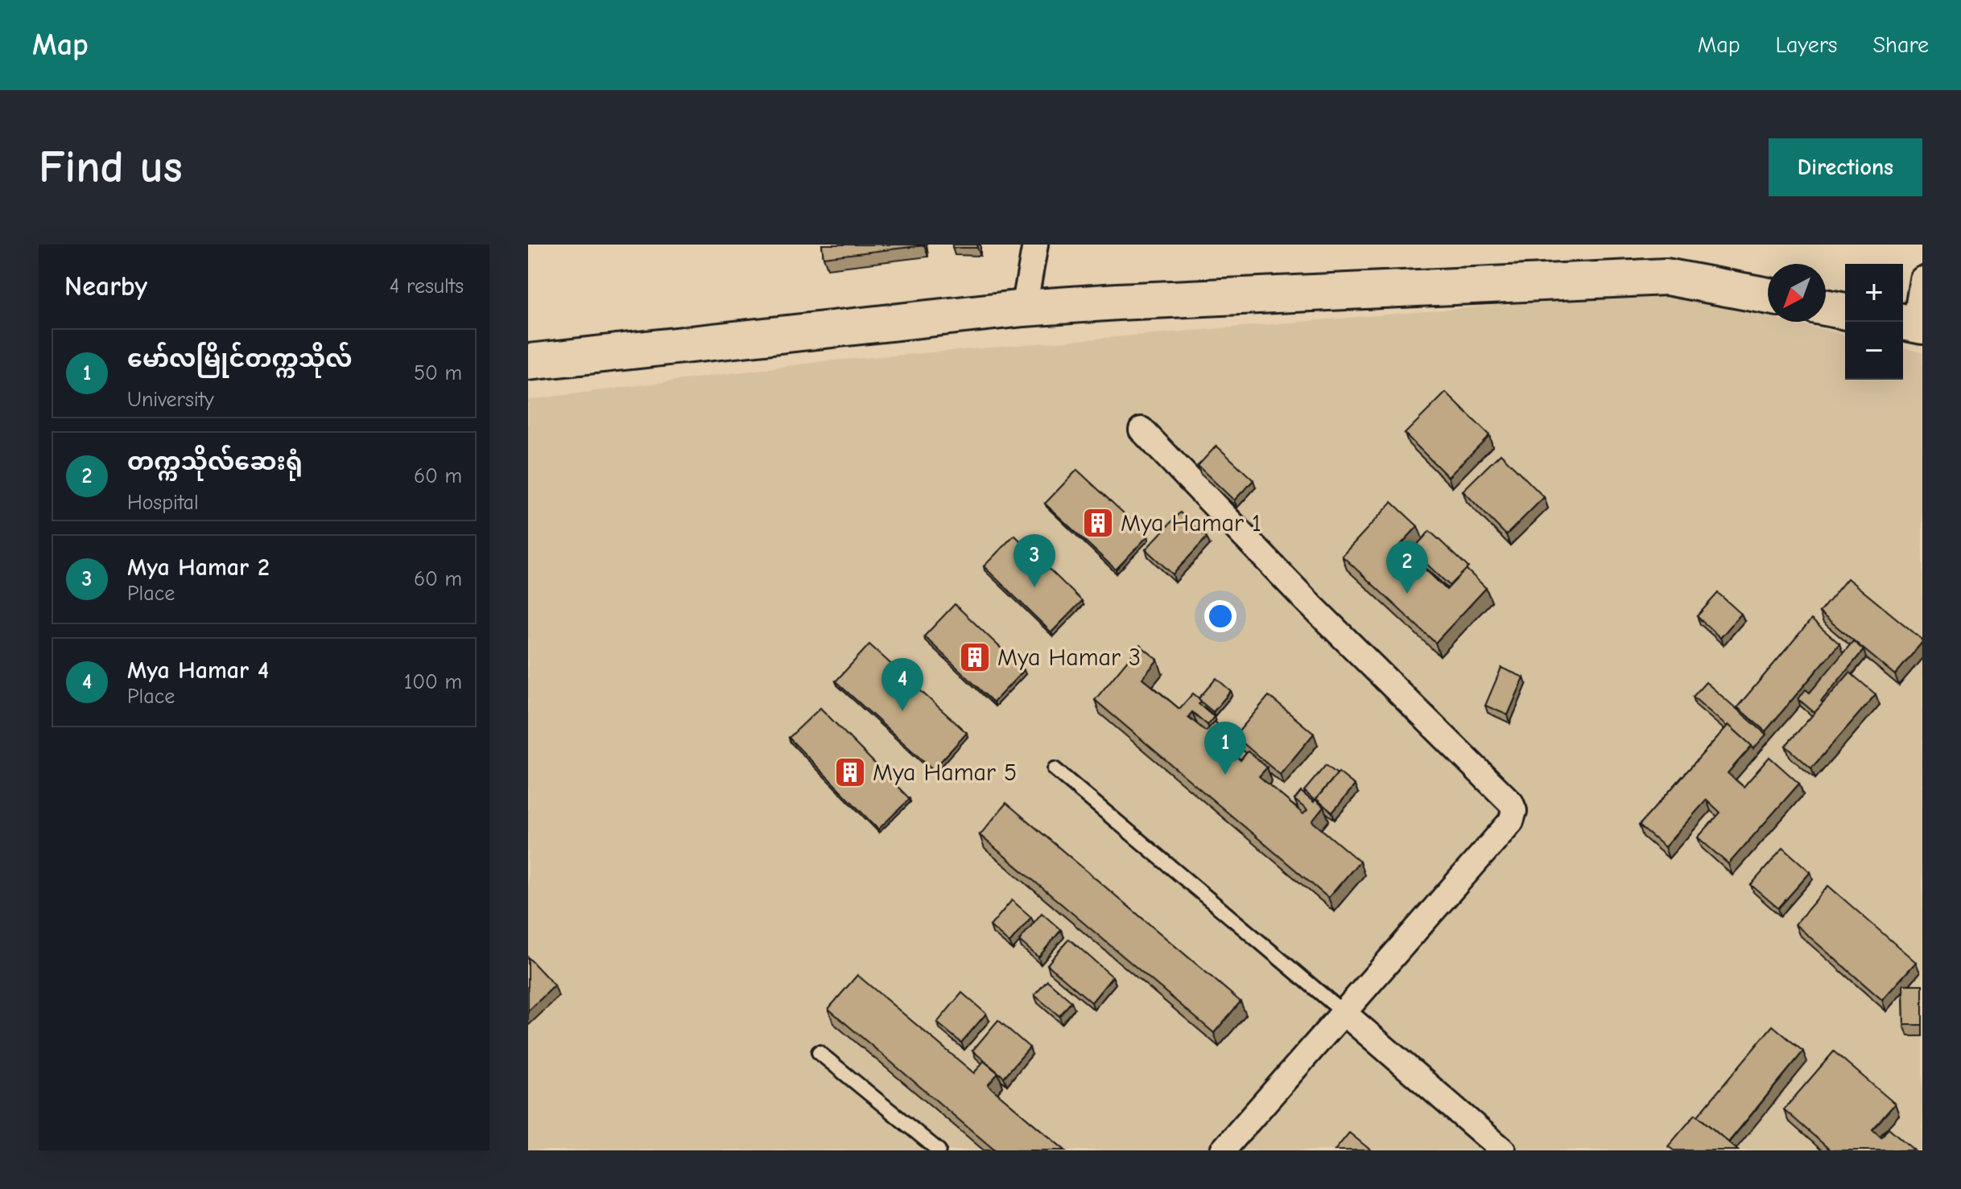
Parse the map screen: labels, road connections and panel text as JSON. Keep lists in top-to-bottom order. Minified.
{"places":{"building":["Mya Hamar 1","Mya Hamar 3","Mya Hamar 5"]},"north":"bottom left","page":{"header":"Map","nav":["Map","Layers","Share"],"buttons":"Directions","title":"Find us","heading":["Nearby","4 results"],"map_buttons":["+","−"],"list":[{"mark":"1","name":"မော်လမြိုင်တက္ကသိုလ်","note":"University","value":"50 m"},{"mark":"2","name":"တက္ကသိုလ်ဆေးရုံ","note":"Hospital","value":"60 m"},{"mark":"3","name":"Mya Hamar 2","note":"Place","value":"60 m"},{"mark":"4","name":"Mya Hamar 4","note":"Place","value":"100 m"}],"pins":["3","2","4","1"]}}
